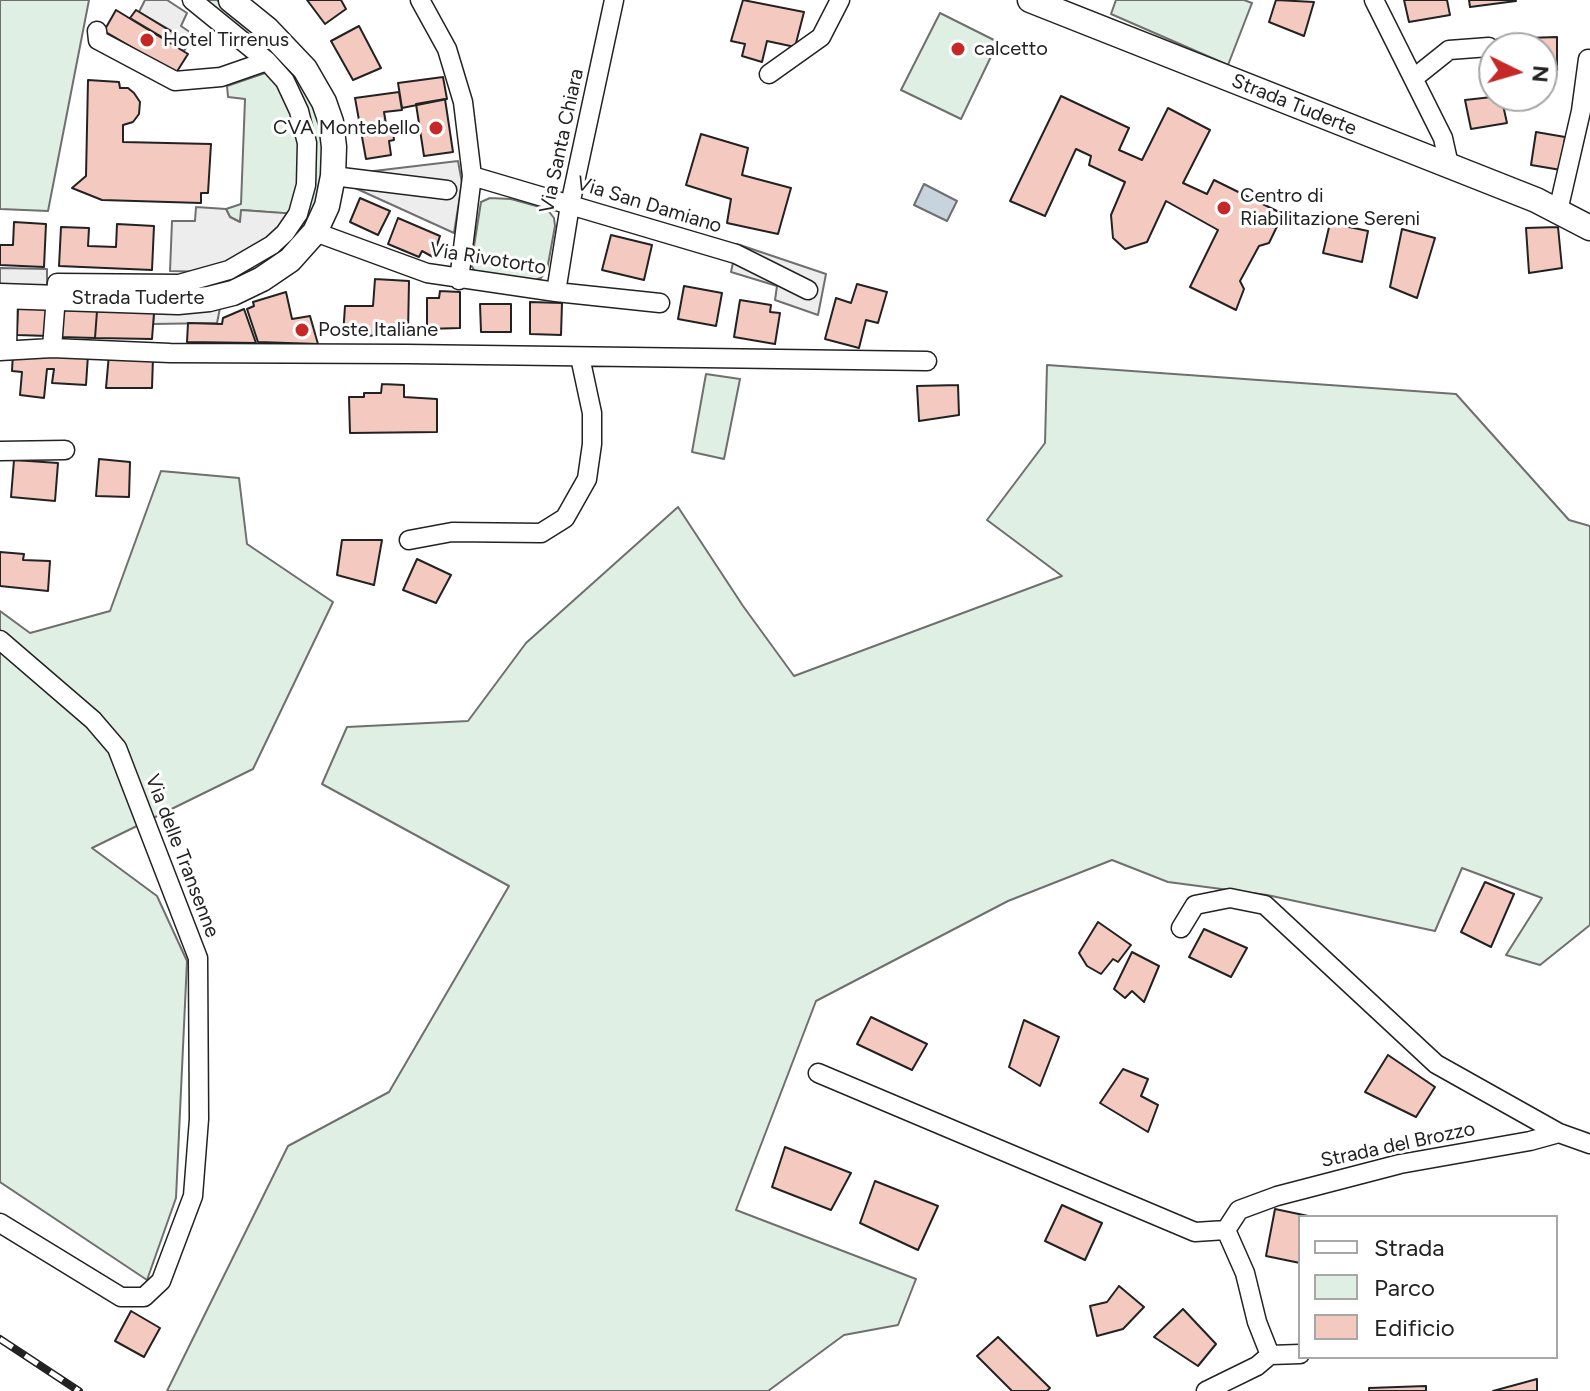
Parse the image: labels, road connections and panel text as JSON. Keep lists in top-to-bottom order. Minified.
{"streets":{"main road":["Strada Tuderte"],"street":["Via Santa Chiara","Via San Damiano","Via Rivotorto","Via delle Transenne","Strada del Brozzo"]},"crossings":[["Strada Tuderte","Via Rivotorto"],["Via Santa Chiara","Via San Damiano"],["Via Santa Chiara","Via Rivotorto"]],"places":["Hotel Tirrenus","calcetto","CVA Montebello","Centro di Riabilitazione Sereni","Poste Italiane"],"legend":["Strada","Parco","Edificio"],"north":"right"}
